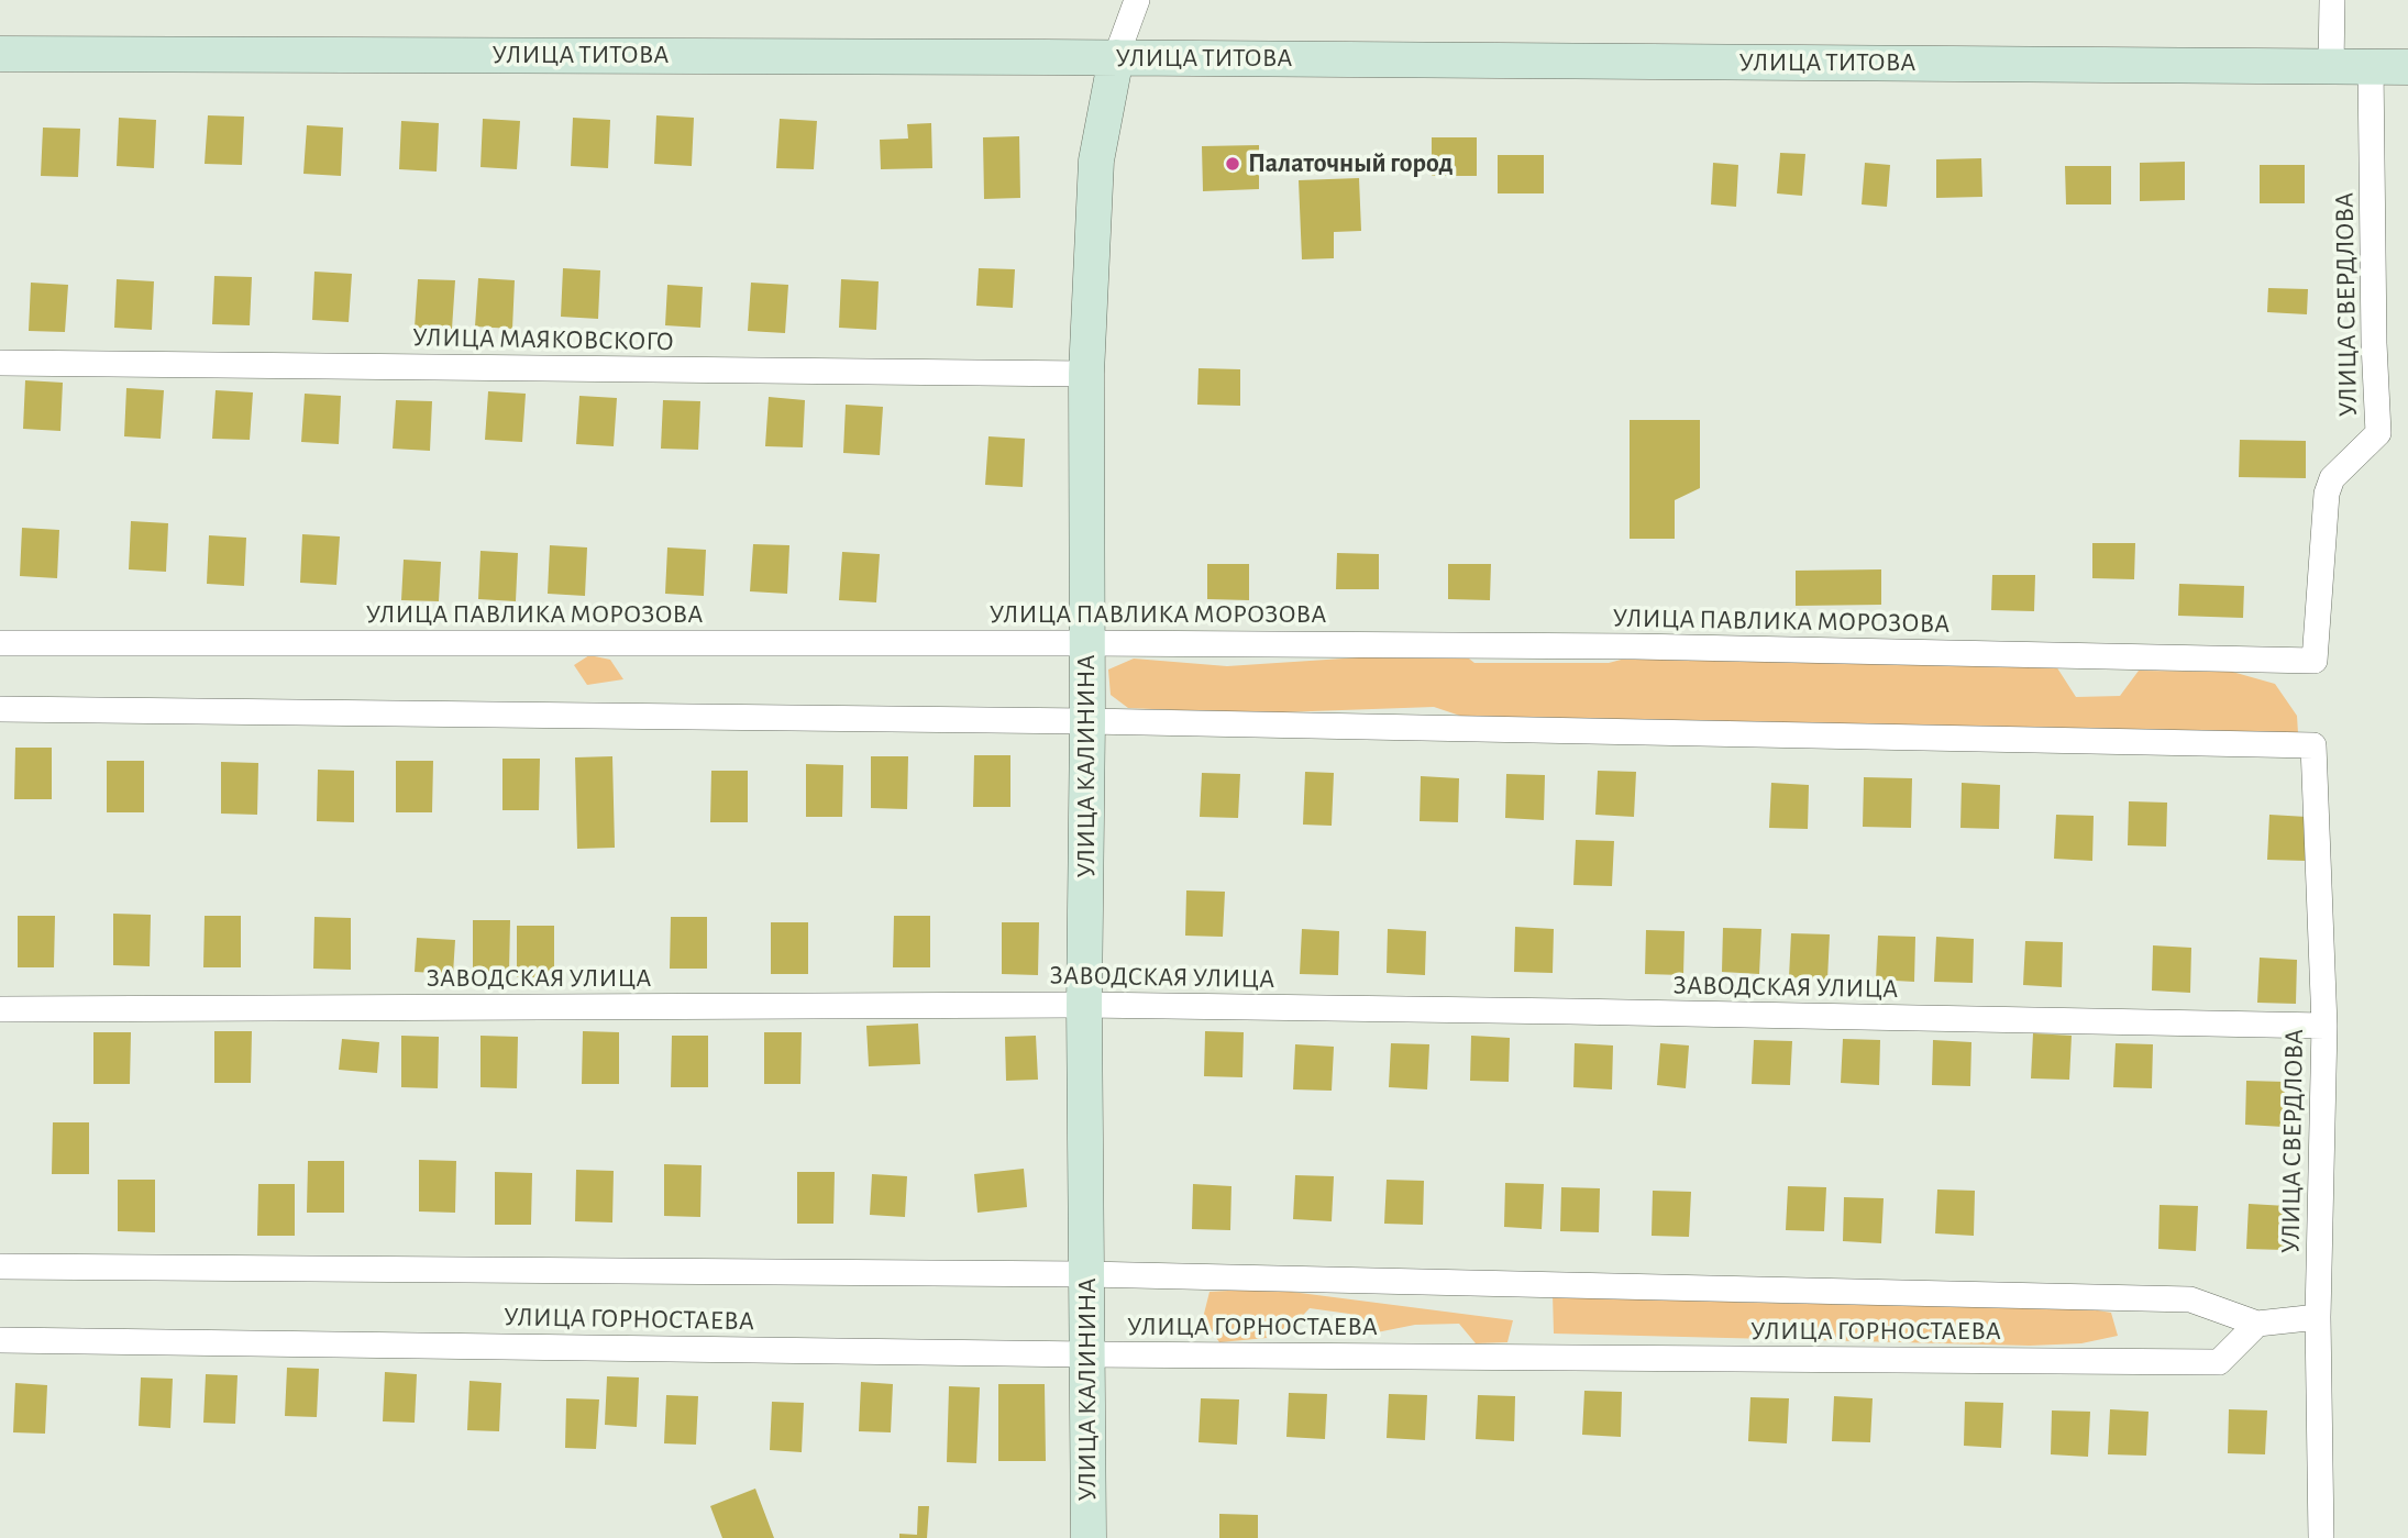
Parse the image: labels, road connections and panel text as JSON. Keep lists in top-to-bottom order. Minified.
{"streets":{"main road":["УЛИЦА ТИТОВА","УЛИЦА КАЛИНИНА"],"street":["УЛИЦА СВЕРДЛОВА","УЛИЦА МАЯКОВСКОГО","УЛИЦА ПАВЛИКА МОРОЗОВА","ЗАВОДСКАЯ УЛИЦА","УЛИЦА ГОРНОСТАЕВА"]},"crossings":[["УЛИЦА ТИТОВА","УЛИЦА СВЕРДЛОВА"],["УЛИЦА ТИТОВА","УЛИЦА КАЛИНИНА"],["УЛИЦА СВЕРДЛОВА","УЛИЦА ПАВЛИКА МОРОЗОВА"],["УЛИЦА СВЕРДЛОВА","УЛИЦА КАЛИНИНА"],["УЛИЦА СВЕРДЛОВА","ЗАВОДСКАЯ УЛИЦА"],["УЛИЦА СВЕРДЛОВА","УЛИЦА ГОРНОСТАЕВА"],["УЛИЦА МАЯКОВСКОГО","УЛИЦА КАЛИНИНА"],["УЛИЦА ПАВЛИКА МОРОЗОВА","УЛИЦА КАЛИНИНА"],["УЛИЦА КАЛИНИНА","ЗАВОДСКАЯ УЛИЦА"],["УЛИЦА КАЛИНИНА","УЛИЦА ГОРНОСТАЕВА"]],"places":["Палаточный город"]}
